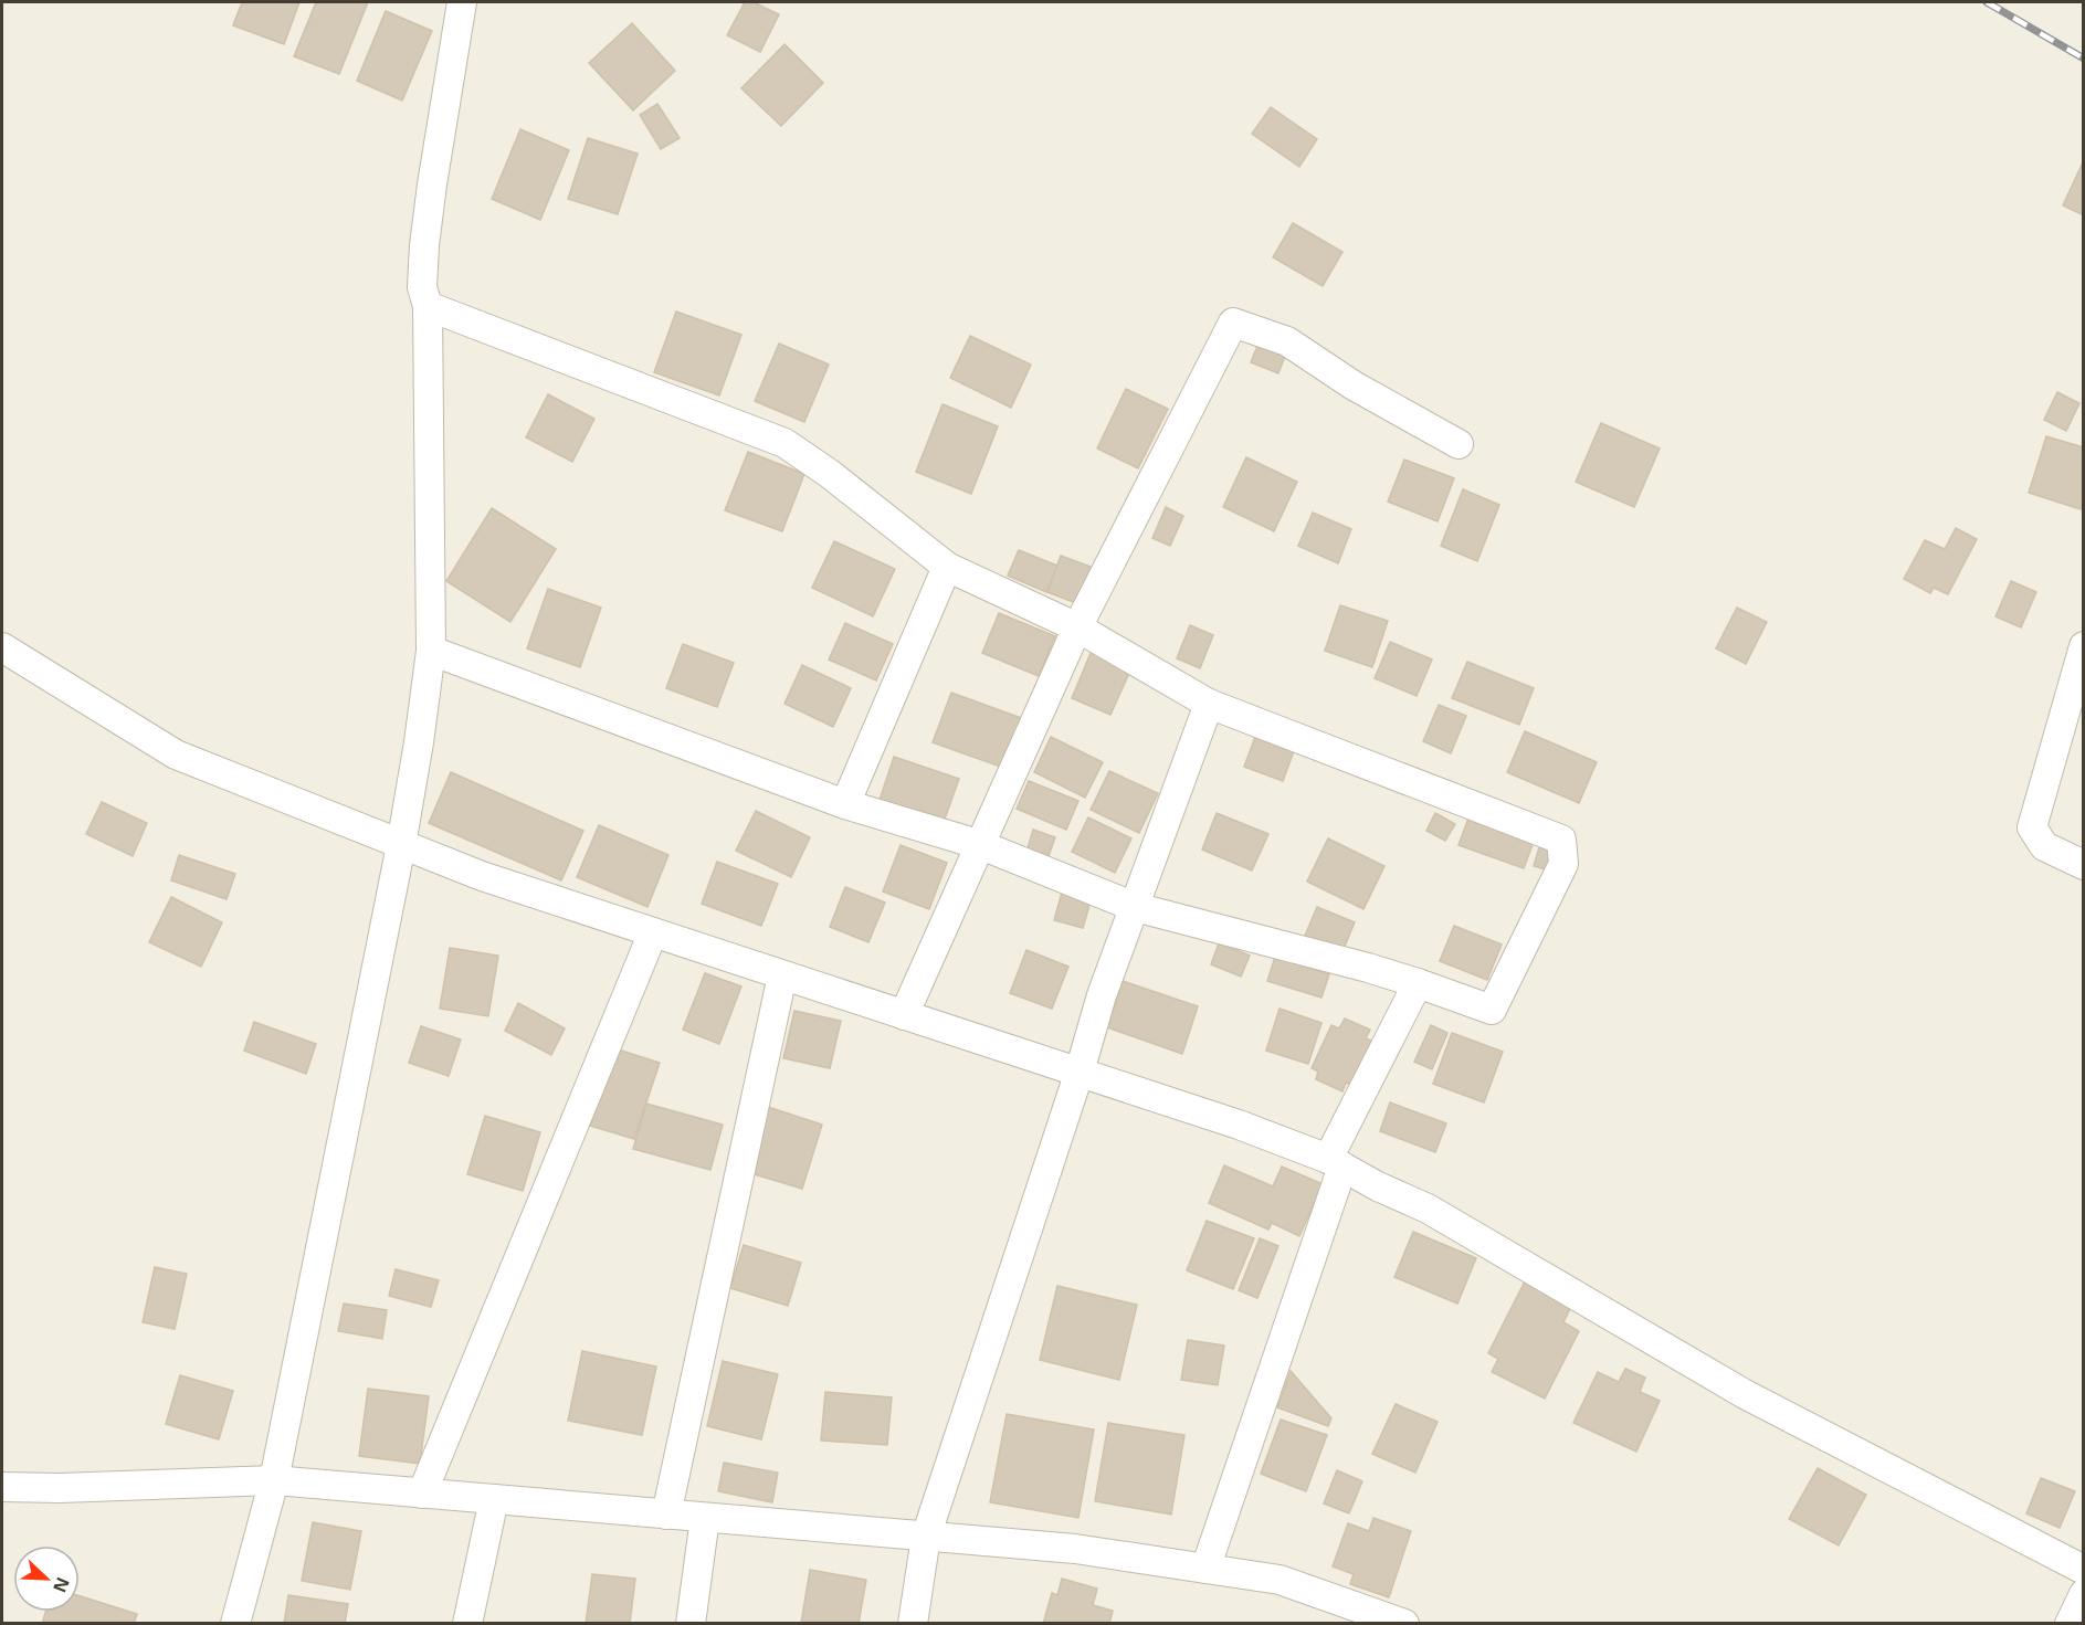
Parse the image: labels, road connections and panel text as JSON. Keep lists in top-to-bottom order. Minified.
{"north":"bottom right"}
